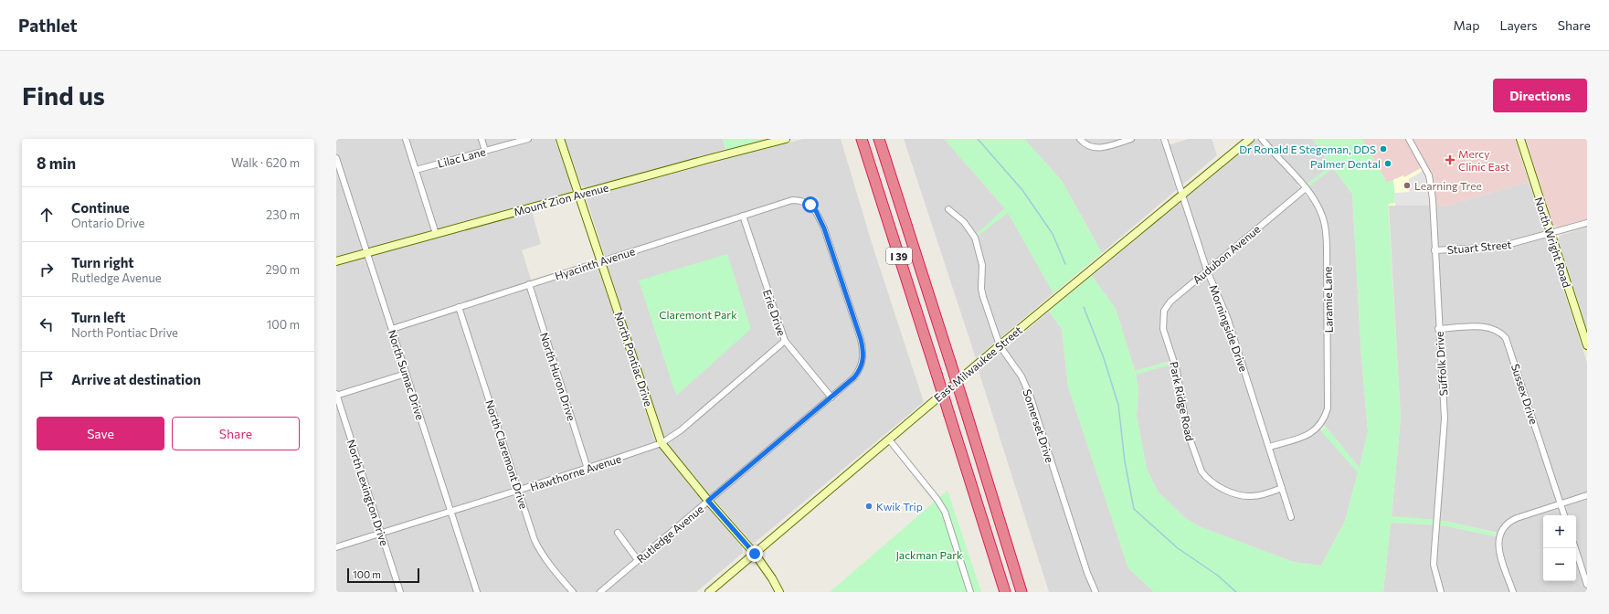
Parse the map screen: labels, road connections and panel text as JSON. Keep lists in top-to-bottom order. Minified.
{"streets":{"highway":["I 39"],"main road":["Mount Zion Avenue","North Wright Road","North Pontiac Drive","East Milwaukee Street"],"street":["Lilac Lane","Stuart Street","Audubon Avenue","Hyacinth Avenue","Laramie Lane","Erie Drive","Morningside Drive","Suffolk Drive","North Sumac Drive","North Huron Drive","Sussex Drive","Park Ridge Road","Somerset Drive","North Claremont Drive","Hawthorne Avenue","North Lexington Drive","Rutledge Avenue"]},"crossings":[["Mount Zion Avenue","North Pontiac Drive"],["Mount Zion Avenue","North Sumac Drive"],["North Wright Road","Stuart Street"],["Stuart Street","Suffolk Drive"],["Audubon Avenue","Laramie Lane"],["Audubon Avenue","Morningside Drive"],["Audubon Avenue","Park Ridge Road"],["Hyacinth Avenue","Erie Drive"],["Hyacinth Avenue","North Pontiac Drive"],["Hyacinth Avenue","North Sumac Drive"],["Hyacinth Avenue","North Huron Drive"],["Hyacinth Avenue","North Claremont Drive"],["Hyacinth Avenue","Rutledge Avenue"],["Laramie Lane","Morningside Drive"],["Erie Drive","Hawthorne Avenue"],["Erie Drive","Rutledge Avenue"],["Morningside Drive","East Milwaukee Street"],["Morningside Drive","Park Ridge Road"],["North Pontiac Drive","East Milwaukee Street"],["North Pontiac Drive","Hawthorne Avenue"],["North Pontiac Drive","Rutledge Avenue"],["East Milwaukee Street","Somerset Drive"],["Suffolk Drive","Sussex Drive"],["North Sumac Drive","Hawthorne Avenue"],["North Huron Drive","Hawthorne Avenue"],["North Claremont Drive","Hawthorne Avenue"],["Hawthorne Avenue","North Lexington Drive"]],"parks":["Claremont Park","Jackman Park"],"places":{"other":["Dr Ronald E Stegeman, DDS","Palmer Dental","Learning Tree","Kwik Trip"],"health":["Mercy Clinic East"]},"scale_bar":"100 m","page":{"header":"Pathlet","nav":["Map","Layers","Share"],"buttons":["Directions",["Save","Share"]],"title":"Find us","heading":["8 min","Walk · 620 m"],"list":[["Continue","Ontario Drive","230 m"],["Turn right","Rutledge Avenue","290 m"],["Turn left","North Pontiac Drive","100 m"],"Arrive at destination"],"map_buttons":["+","−"],"scale":"100 m"}}
